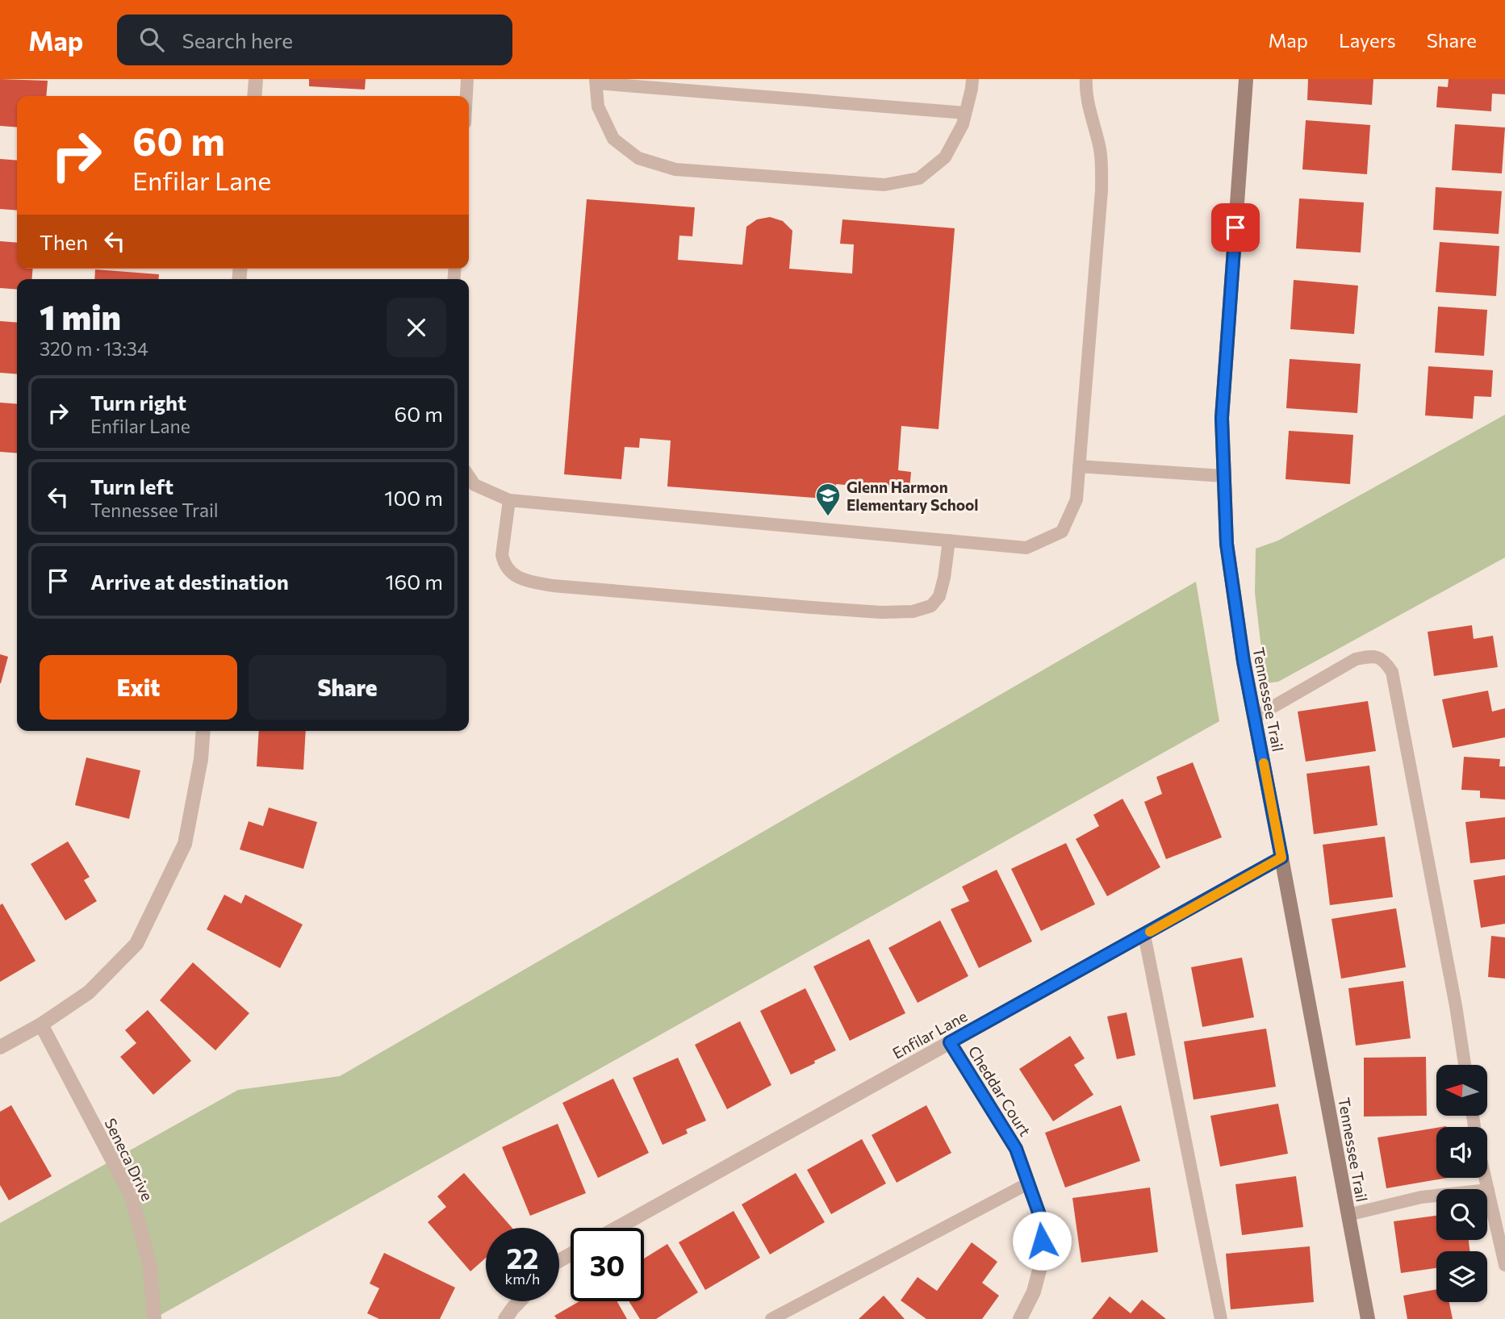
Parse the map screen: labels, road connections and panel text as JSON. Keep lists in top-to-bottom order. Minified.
{"streets":{"street":["Tennessee Trail","Enfilar Lane","Cheddar Court","Seneca Drive"]},"crossings":[["Tennessee Trail","Enfilar Lane"],["Enfilar Lane","Cheddar Court"]],"places":{"school or university":["Glenn Harmon Elementary School"]},"north":"left","page":{"header":"Map","search":"Search here","nav":["Map","Layers","Share"],"turn":["60 m","Enfilar Lane"],"then":"Then","heading":["1 min","320 m · 13:34"],"list":[{"name":"Turn right","note":"Enfilar Lane","value":"60 m"},{"name":"Turn left","note":"Tennessee Trail","value":"100 m"},{"name":"Arrive at destination","value":"160 m"}],"buttons":["Exit","Share"],"speed":"22 km/h","limit":"30"}}
